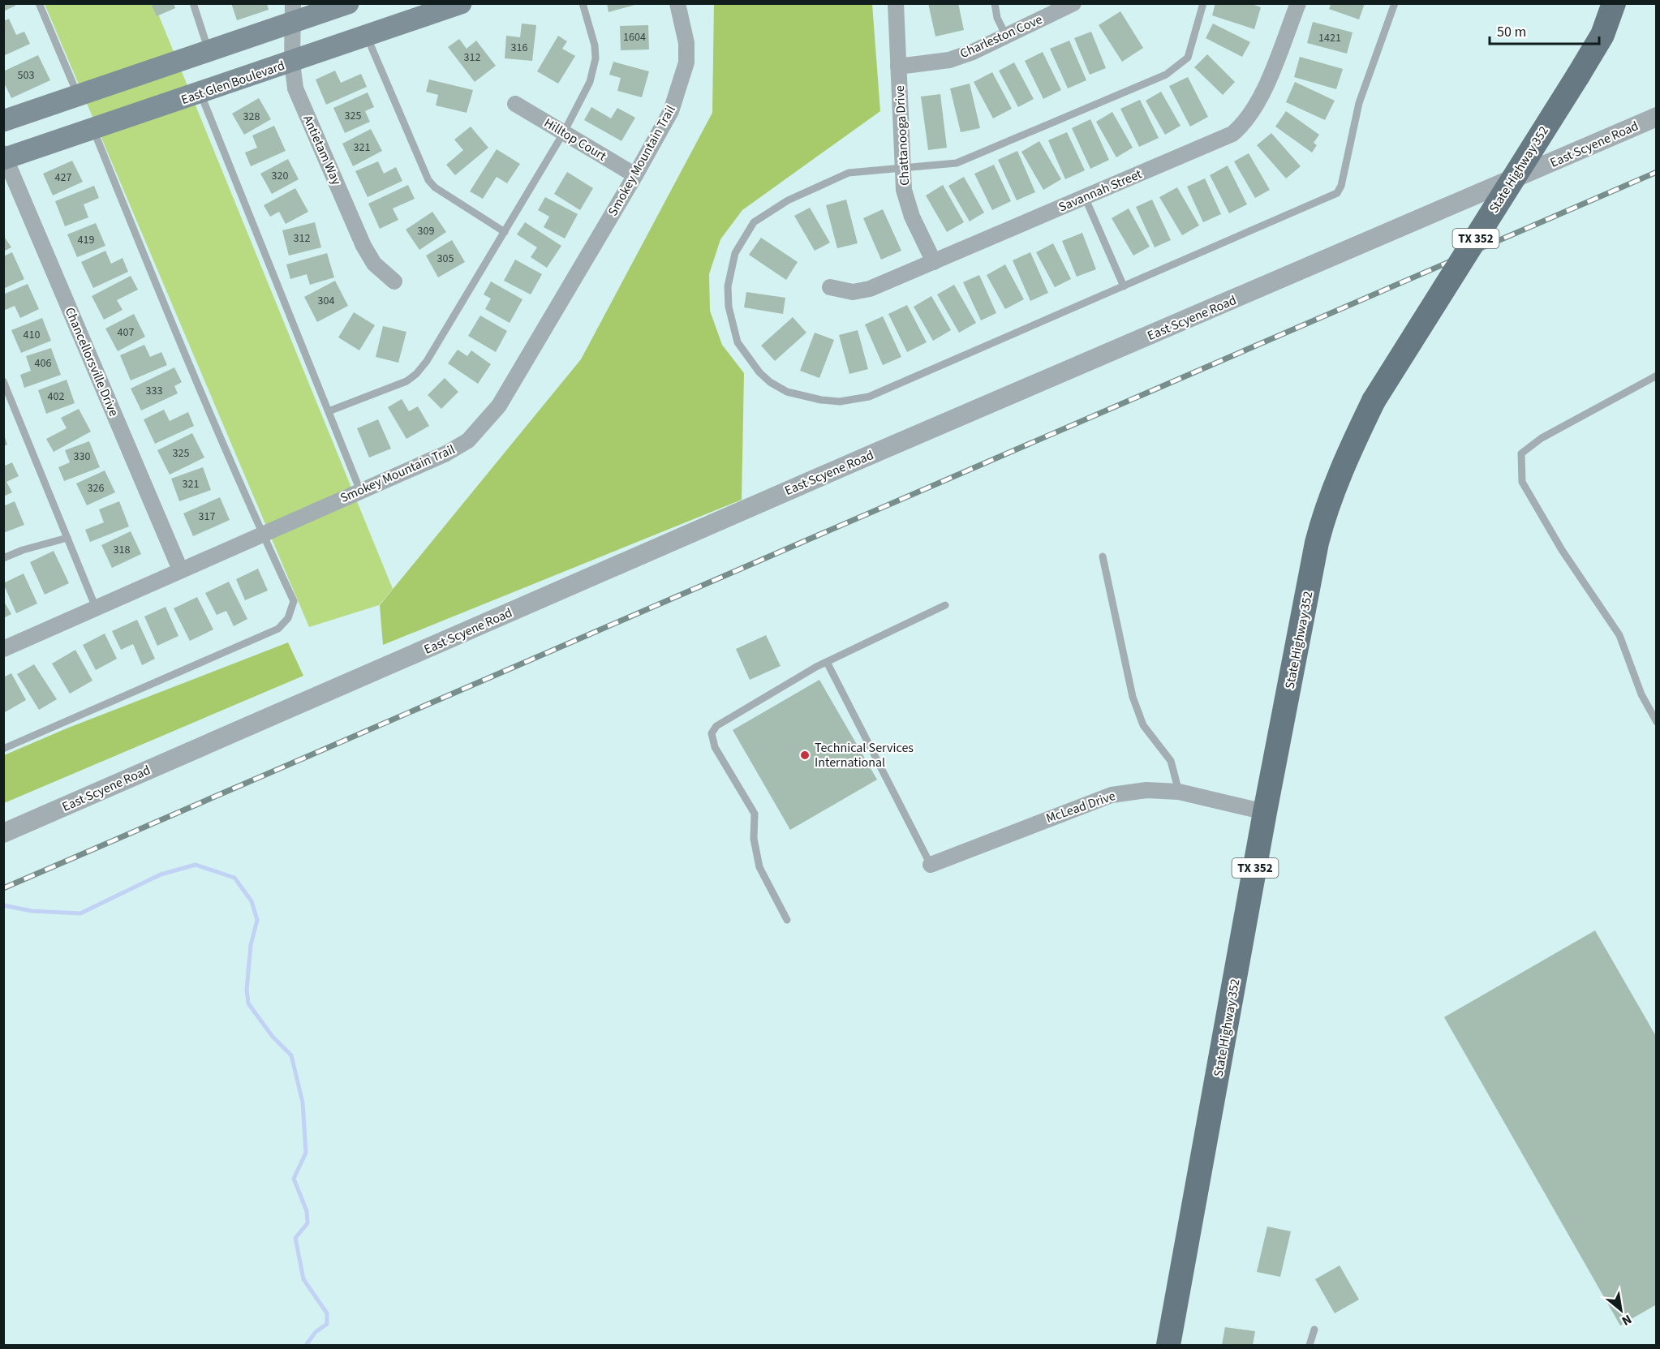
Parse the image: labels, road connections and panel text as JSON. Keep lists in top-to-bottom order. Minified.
{"streets":{"main road":["East Glen Boulevard","State Highway 352","TX 352"],"street":["Charleston Cove","Chattanooga Drive","Hilltop Court","East Scyene Road","Antietam Way","Smokey Mountain Trail","Savannah Street","Chancellorsville Drive","McLead Drive"]},"crossings":[["Charleston Cove","Chattanooga Drive"],["East Glen Boulevard","Antietam Way"],["East Glen Boulevard","Chancellorsville Drive"],["Chattanooga Drive","Savannah Street"],["Hilltop Court","Smokey Mountain Trail"],["Smokey Mountain Trail","Chancellorsville Drive"],["State Highway 352","McLead Drive"]],"places":["Technical Services International"],"house_numbers":["1604","1421","316","312","503","325","328","321","320","427","309","312","419","305","304","407","410","406","333","402","325","330","321","326","317","318"],"scale_bar":"50 m","north":"bottom right"}
